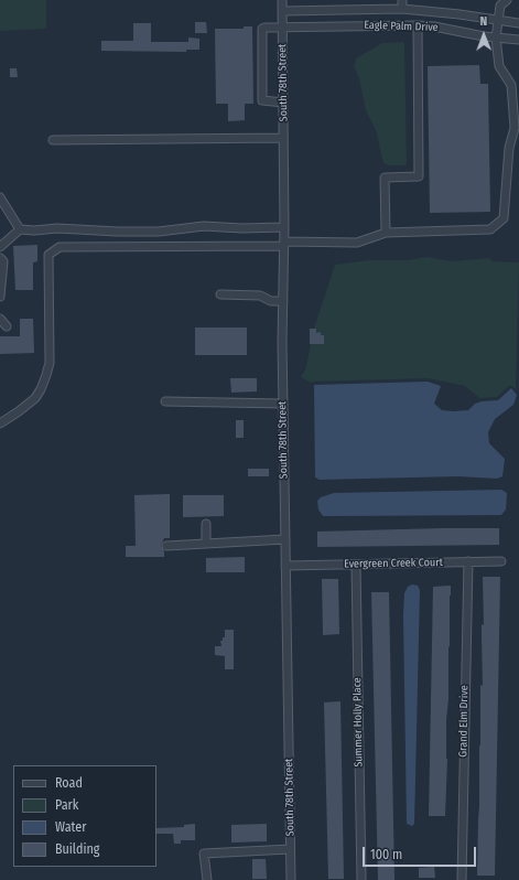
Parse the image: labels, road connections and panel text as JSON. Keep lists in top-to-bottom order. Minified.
{"streets":{"street":["Eagle Palm Drive","South 78th Street","Evergreen Creek Court","Grand Elm Drive","Summer Holly Place"]},"crossings":[["Eagle Palm Drive","South 78th Street"],["South 78th Street","Evergreen Creek Court"],["Evergreen Creek Court","Grand Elm Drive"],["Evergreen Creek Court","Summer Holly Place"]],"legend":["Road","Park","Water","Building"],"scale_bar":"100 m","north":"top"}
